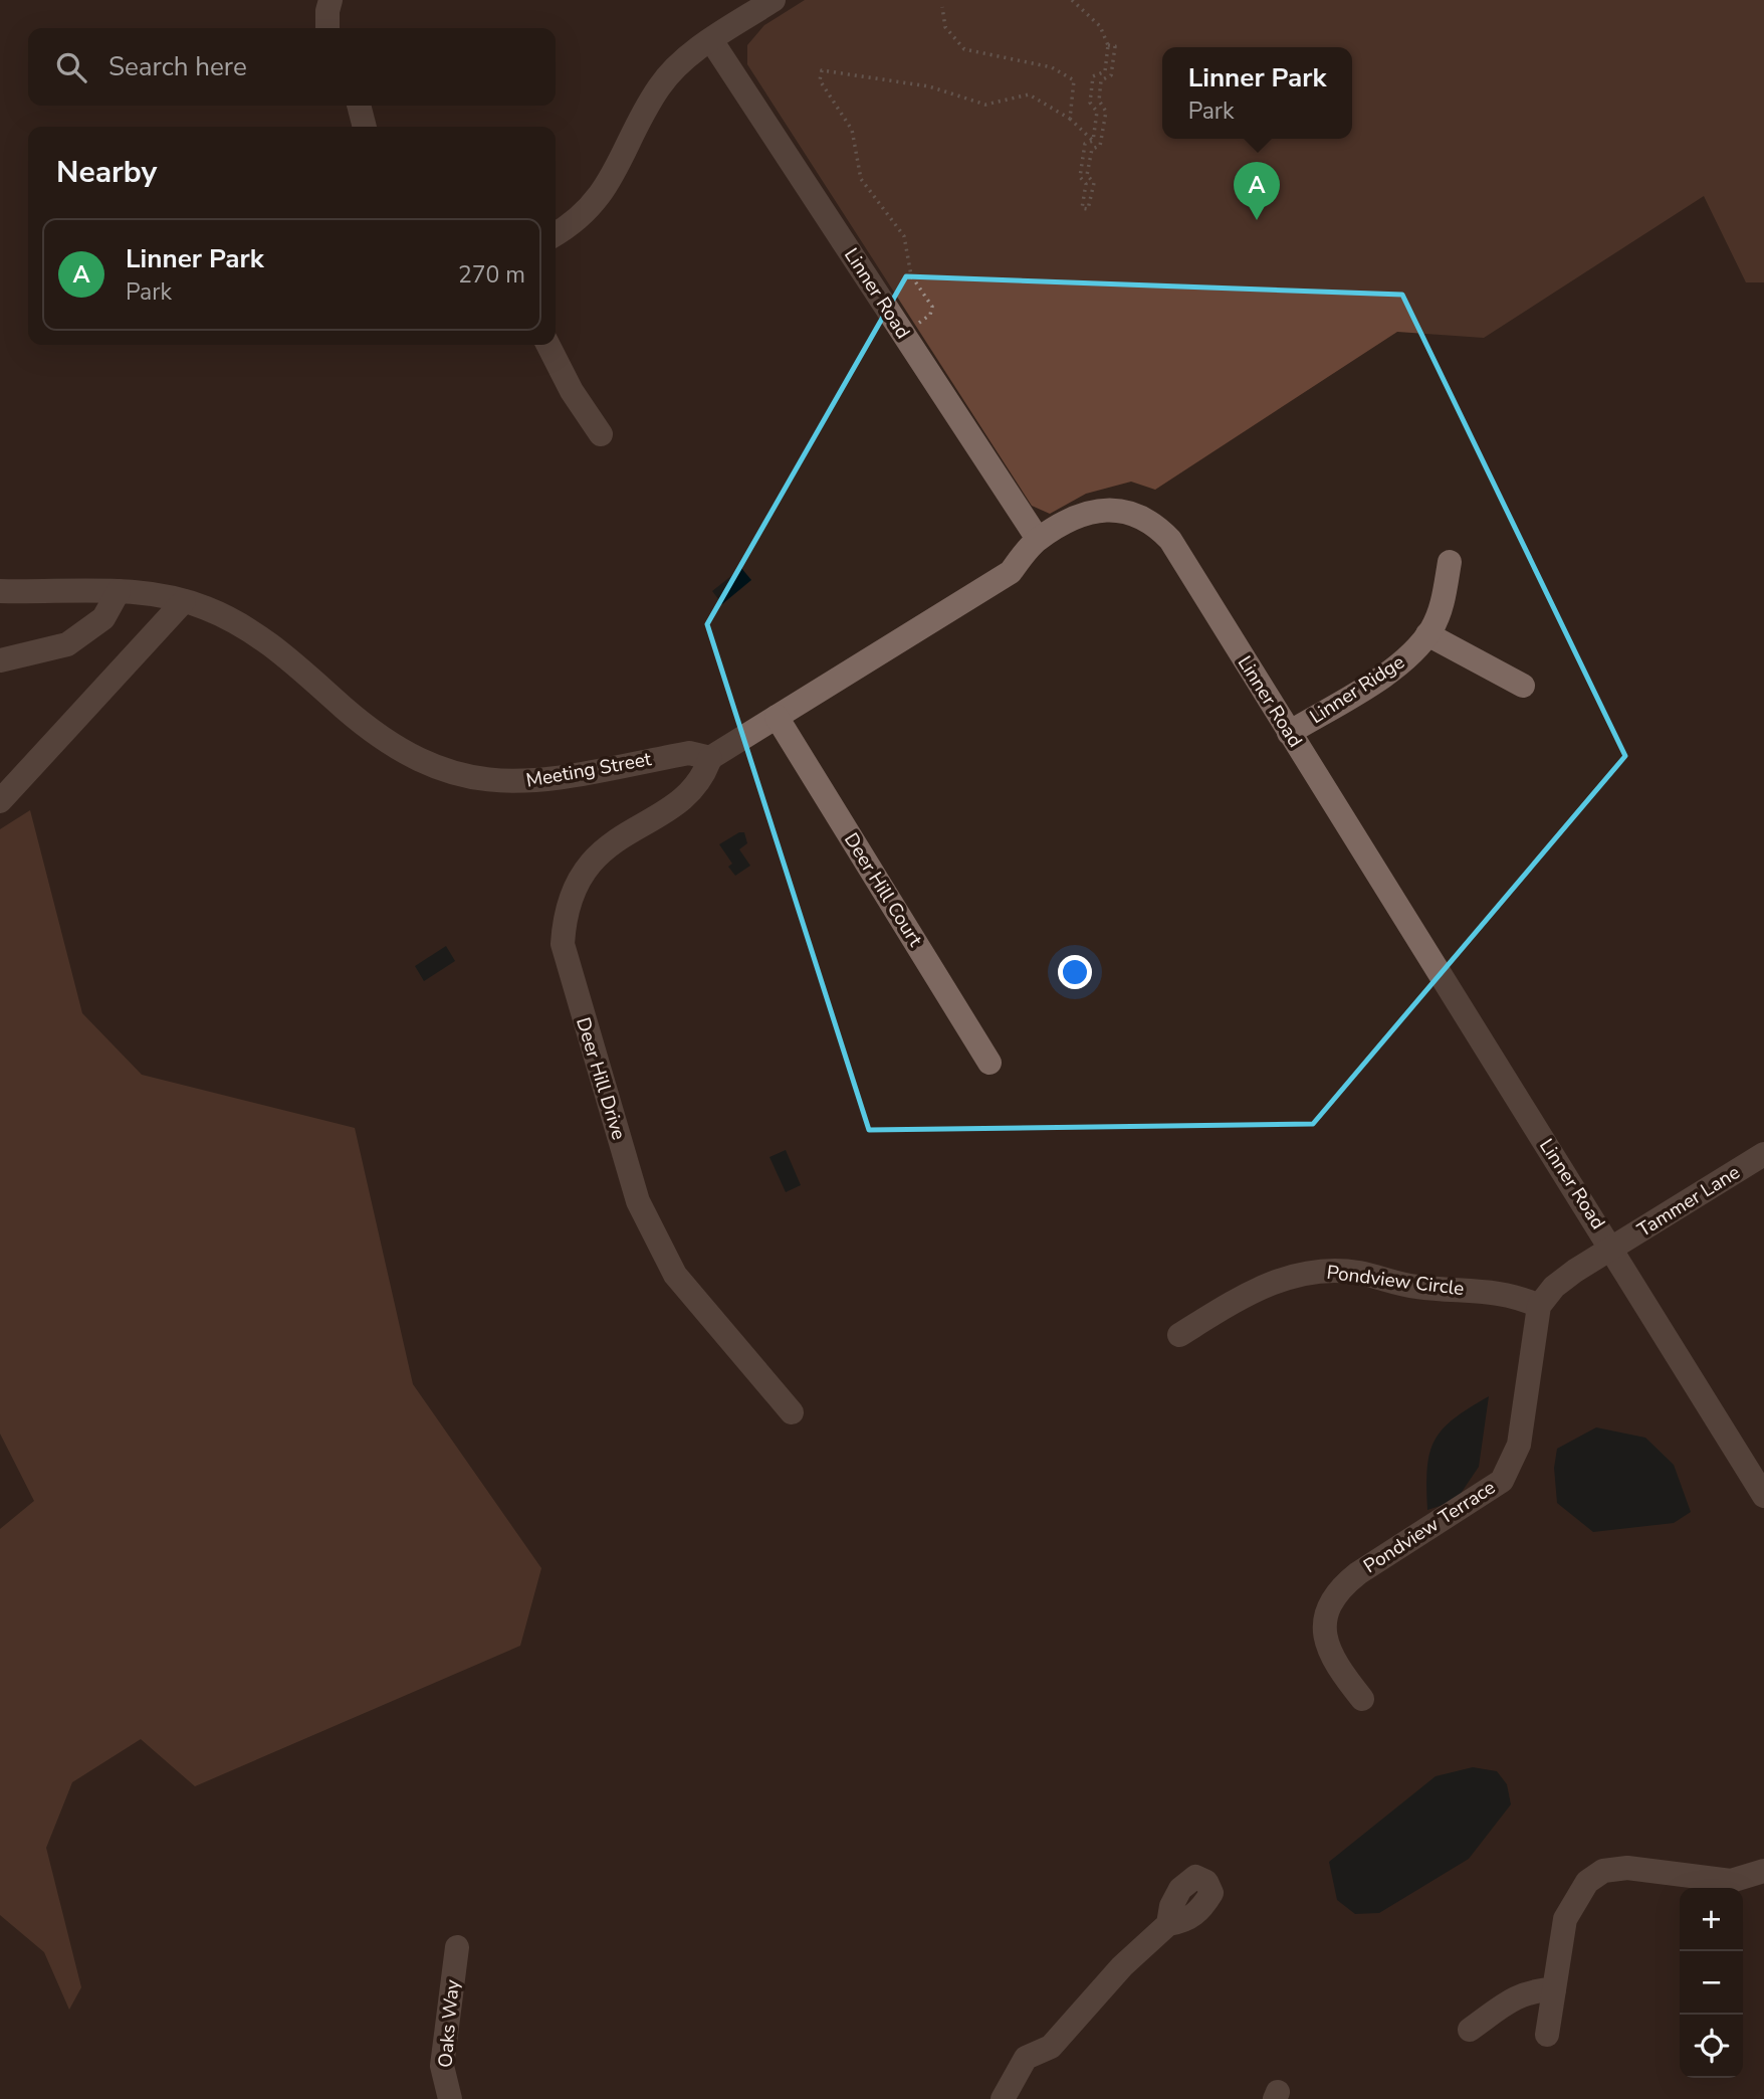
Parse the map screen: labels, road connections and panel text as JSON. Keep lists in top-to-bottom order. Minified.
{"streets":{"street":["Linner Road","Linner Ridge","Meeting Street","Deer Hill Court","Deer Hill Drive","Tammer Lane","Pondview Circle","Pondview Terrace","Oaks Way"]},"crossings":[["Linner Road","Linner Ridge"],["Linner Road","Tammer Lane"],["Meeting Street","Deer Hill Drive"],["Pondview Circle","Pondview Terrace"]],"page":{"search":"Search here","popup":["Linner Park","Park"],"heading":"Nearby","pins":"A","list":[{"mark":"A","name":"Linner Park","note":"Park","value":"270 m"}],"map_buttons":["+","−"]}}
